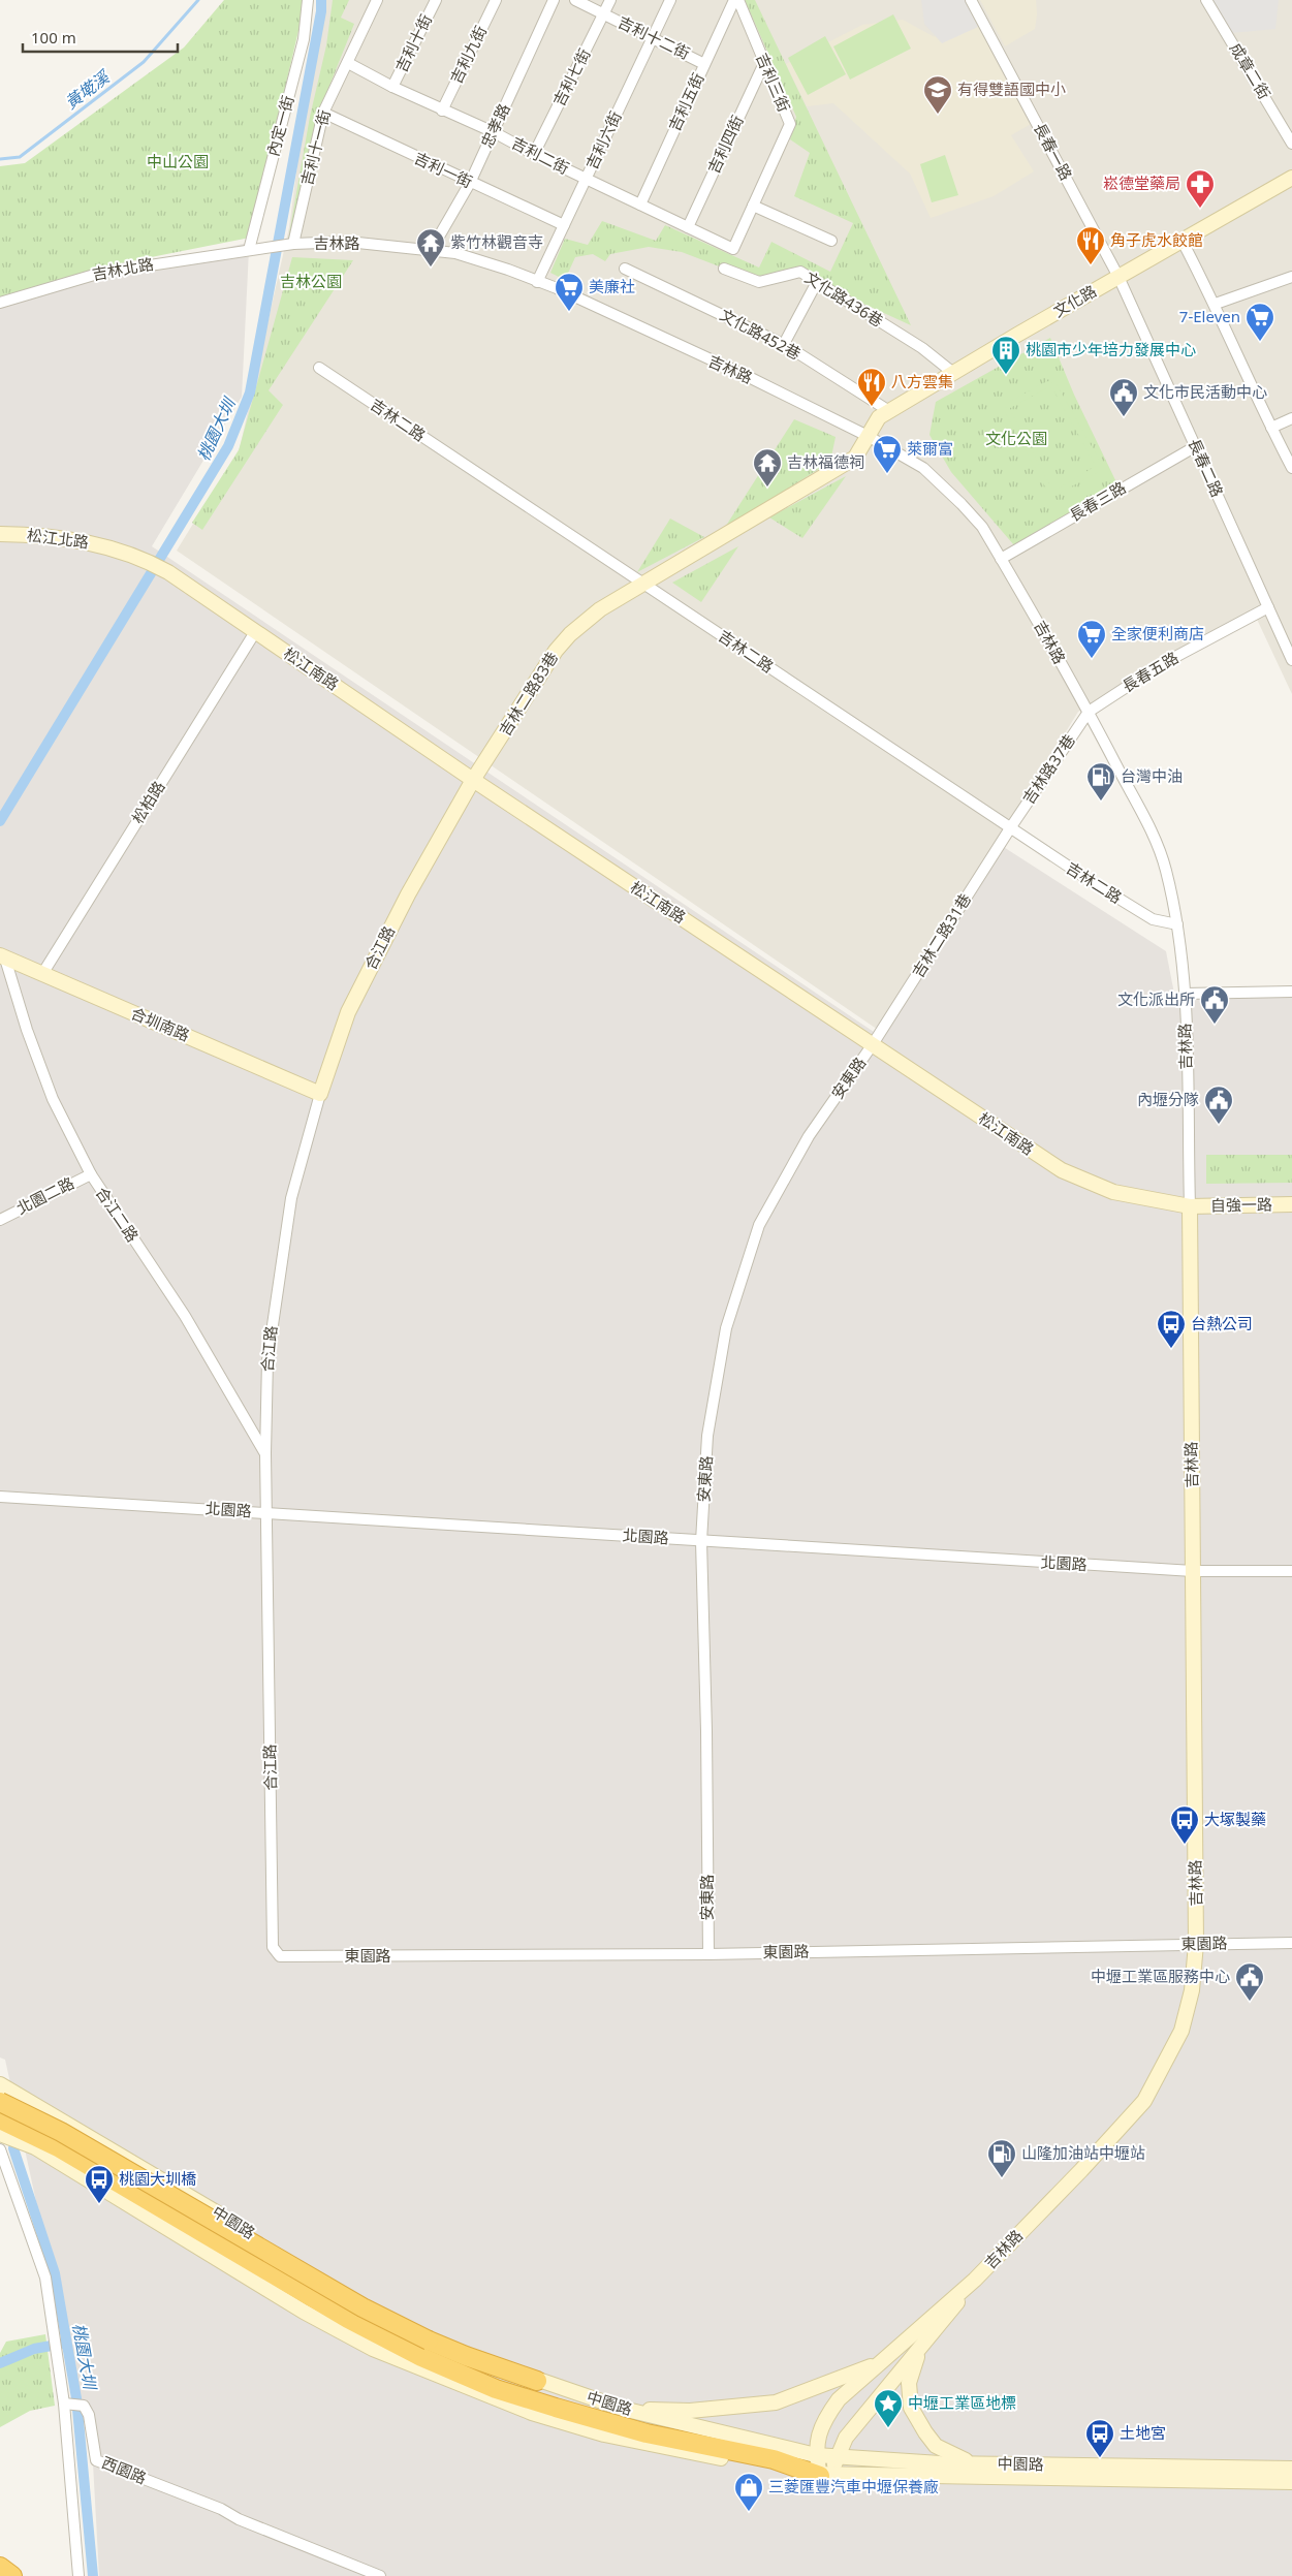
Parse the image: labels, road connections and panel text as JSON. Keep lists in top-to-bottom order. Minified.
{"streets":{"street":["吉利十二街","吉利十街","吉利九街","成章二街","吉利七街","吉利三街","吉利五街","內定一街","忠孝路","吉利六街","吉利四街","吉利十一街","長春一路","吉利二街","吉利一街","吉林路","吉林北路","文化路436巷","文化路","文化路452巷","吉林二路","長春二路","長春三路","松江北路","松江南路","長春五路","吉林二路83巷","吉林路37巷","松柏路","吉林二路31巷","合江路","合圳南路","安東路","北園二路","自強一路","合江二路","北園路","東園路","中園路","西園路"]},"crossings":[["吉利十二街","吉利七街"],["吉利十二街","吉利五街"],["吉利十二街","吉利六街"],["吉利十街","吉利二街"],["吉利九街","吉利二街"],["吉利七街","吉利二街"],["吉利三街","吉利四街"],["吉利三街","吉利二街"],["吉利五街","吉利二街"],["內定一街","吉林路"],["內定一街","吉林北路"],["忠孝路","吉利二街"],["忠孝路","吉利一街"],["忠孝路","吉林路"],["吉利六街","吉利二街"],["吉利六街","吉利一街"],["吉利六街","吉林路"],["吉利四街","吉利二街"],["吉利十一街","吉利二街"],["吉利十一街","吉利一街"],["吉利十一街","吉林路"],["長春一路","文化路"],["長春一路","長春二路"],["吉林路","吉林北路"],["吉林路","文化路"],["吉林路","吉林二路"],["吉林路","長春三路"],["吉林路","松江南路"],["吉林路","長春五路"],["吉林路","吉林二路83巷"],["吉林路","吉林路37巷"],["吉林路","自強一路"],["吉林路","北園路"],["吉林路","東園路"],["吉林路","中園路"],["文化路436巷","文化路"],["文化路","文化路452巷"],["文化路","長春二路"],["文化路","吉林二路83巷"],["吉林二路","吉林二路83巷"],["吉林二路","吉林路37巷"],["吉林二路","吉林二路31巷"],["長春二路","長春三路"],["長春二路","長春五路"],["松江北路","松江南路"],["松江南路","吉林二路83巷"],["松江南路","松柏路"],["松江南路","吉林二路31巷"],["松江南路","合江路"],["松江南路","安東路"],["松江南路","自強一路"],["長春五路","吉林路37巷"],["吉林二路83巷","合江路"],["吉林路37巷","吉林二路31巷"],["松柏路","合圳南路"],["吉林二路31巷","安東路"],["合江路","合圳南路"],["合江路","合江二路"],["合江路","北園路"],["合江路","東園路"],["合圳南路","合江二路"],["安東路","北園路"],["安東路","東園路"],["北園二路","合江二路"]],"water":["黃墘溪","桃園大圳"],"parks":["中山公園","吉林公園","文化公園"],"places":{"school or university":["有得雙語國中小"],"pharmacy":["崧德堂藥局"],"restaurant":["角子虎水餃館","八方雲集"],"temple":["紫竹林觀音寺","吉林福德祠"],"supermarket":["美廉社","7-Eleven","萊爾富","全家便利商店"],"building":["桃園市少年培力發展中心"],"public building":["文化市民活動中心","文化派出所","內壢分隊","中壢工業區服務中心"],"fuel station":["台灣中油","山隆加油站中壢站"],"bus stop":["台熱公司","大塚製藥","桃園大圳橋","土地宮"],"place":["中壢工業區地標"],"shop":["三菱匯豐汽車中壢保養廠"]},"scale_bar":"100 m"}
